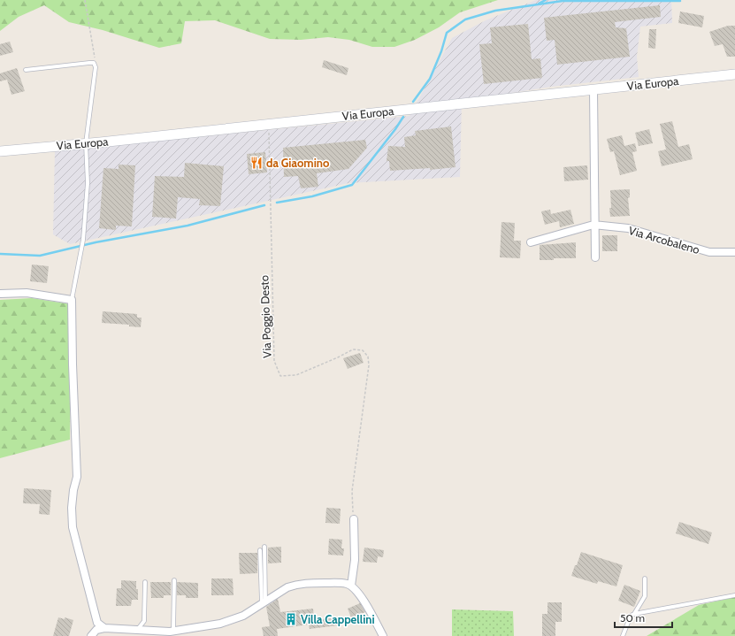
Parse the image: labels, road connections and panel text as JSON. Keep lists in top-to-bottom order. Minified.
{"streets":{"main road":["Via Europa"],"street":["Via Arcobaleno"],"path":["Via Poggio Desto"]},"crossings":[["Via Europa","Via Poggio Desto"]],"places":{"restaurant":["da Giaomino"],"building":["Villa Cappellini"]},"scale_bar":"50 m"}
